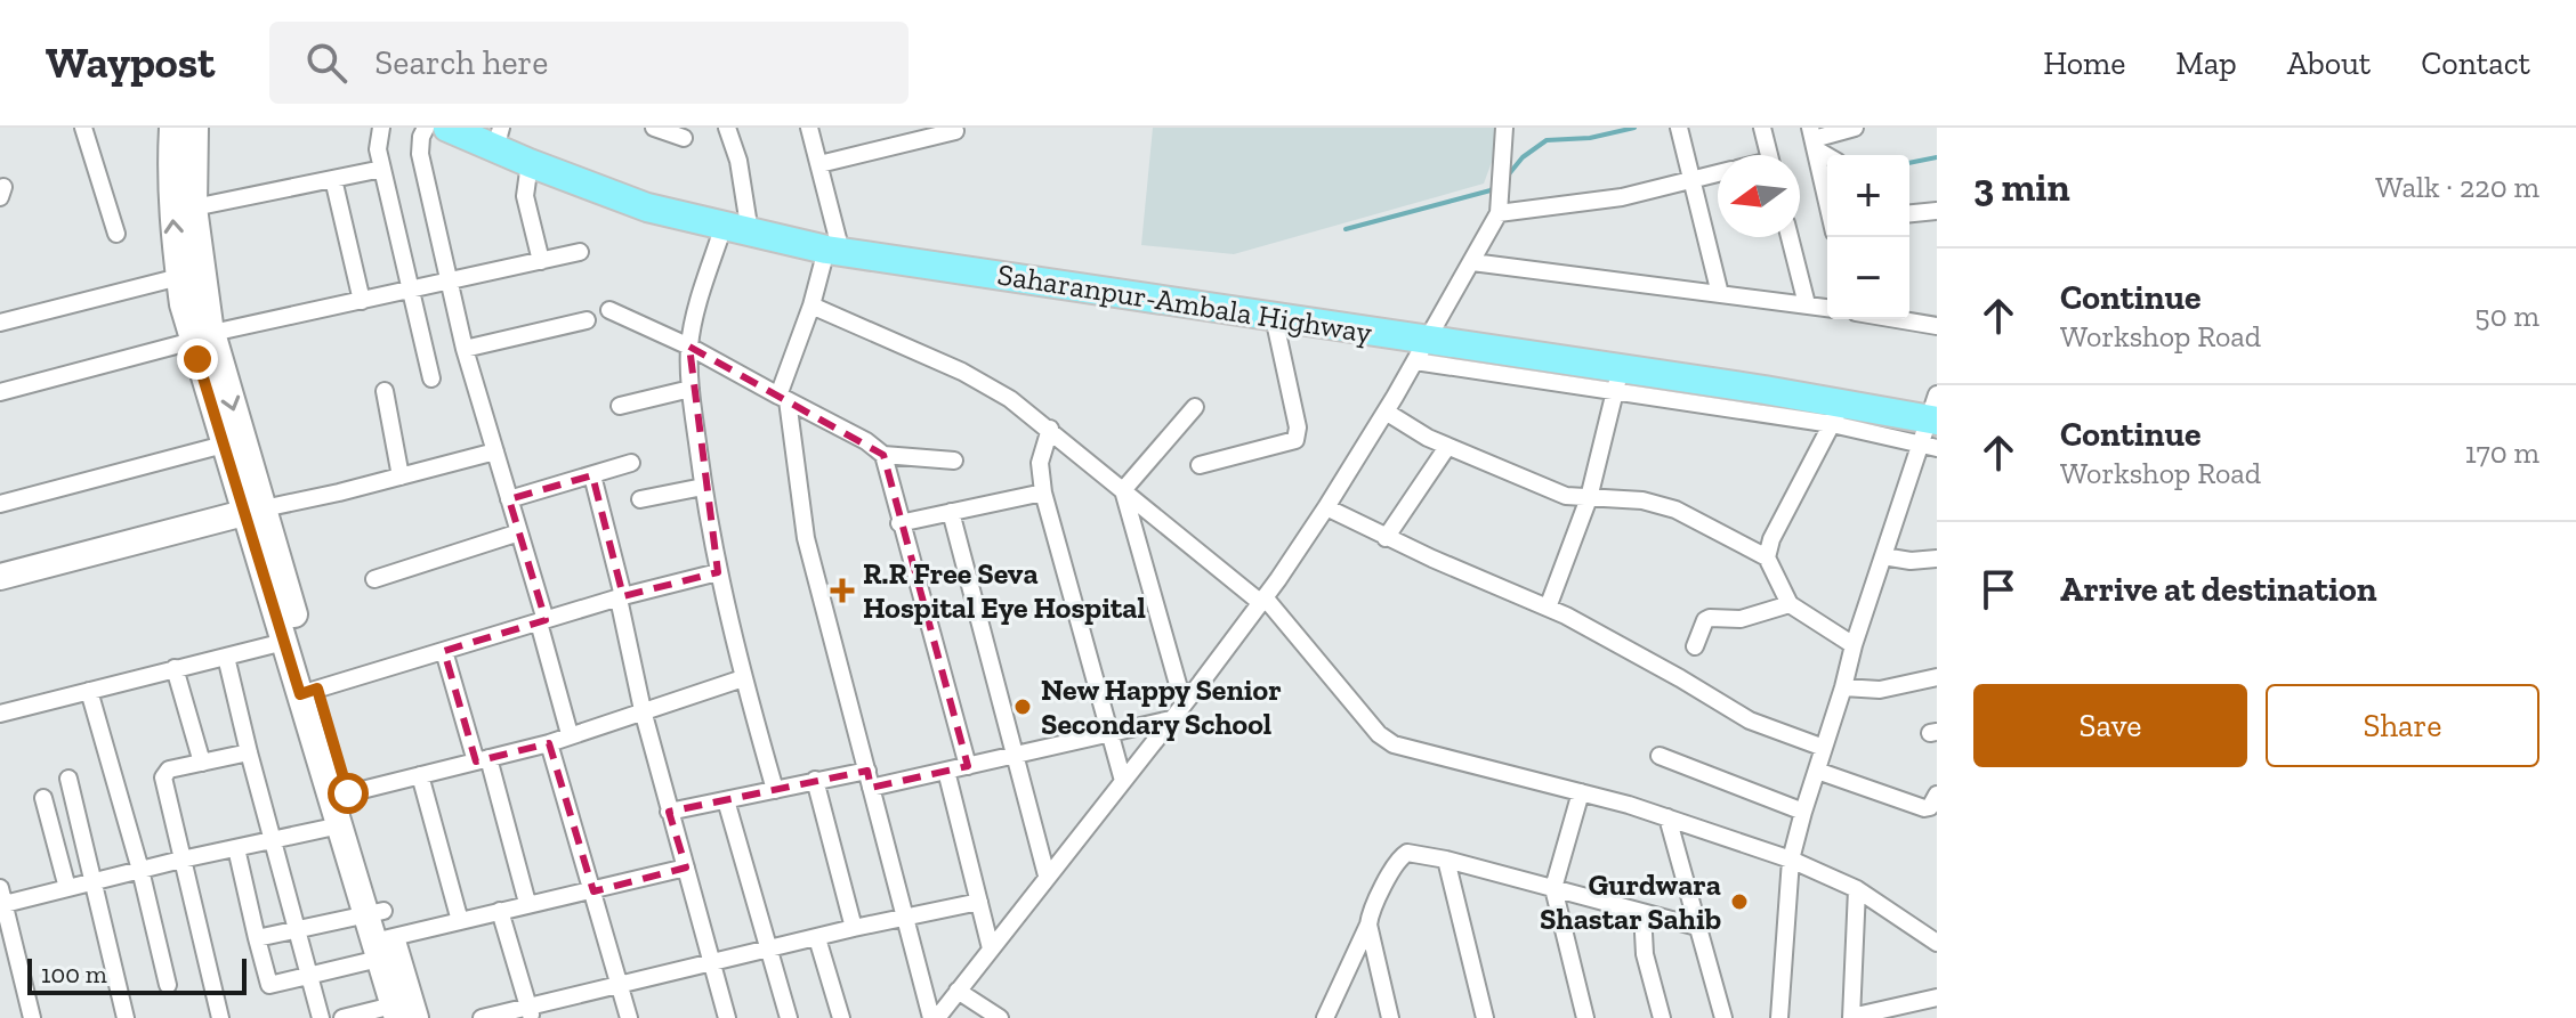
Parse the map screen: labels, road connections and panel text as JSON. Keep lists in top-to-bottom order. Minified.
{"streets":{"main road":["Saharanpur-Ambala Highway"]},"places":{"health":["R.R Free Seva Hospital Eye Hospital"],"other":["New Happy Senior Secondary School","Gurdwara Shastar Sahib"]},"scale_bar":"100 m","north":"left","page":{"header":"Waypost","search":"Search here","nav":["Home","Map","About","Contact"],"heading":["3 min","Walk · 220 m"],"map_buttons":["+","−"],"list":[["Continue","Workshop Road","50 m"],["Continue","Workshop Road","170 m"],"Arrive at destination"],"buttons":["Save","Share"],"scale":"100 m"}}
